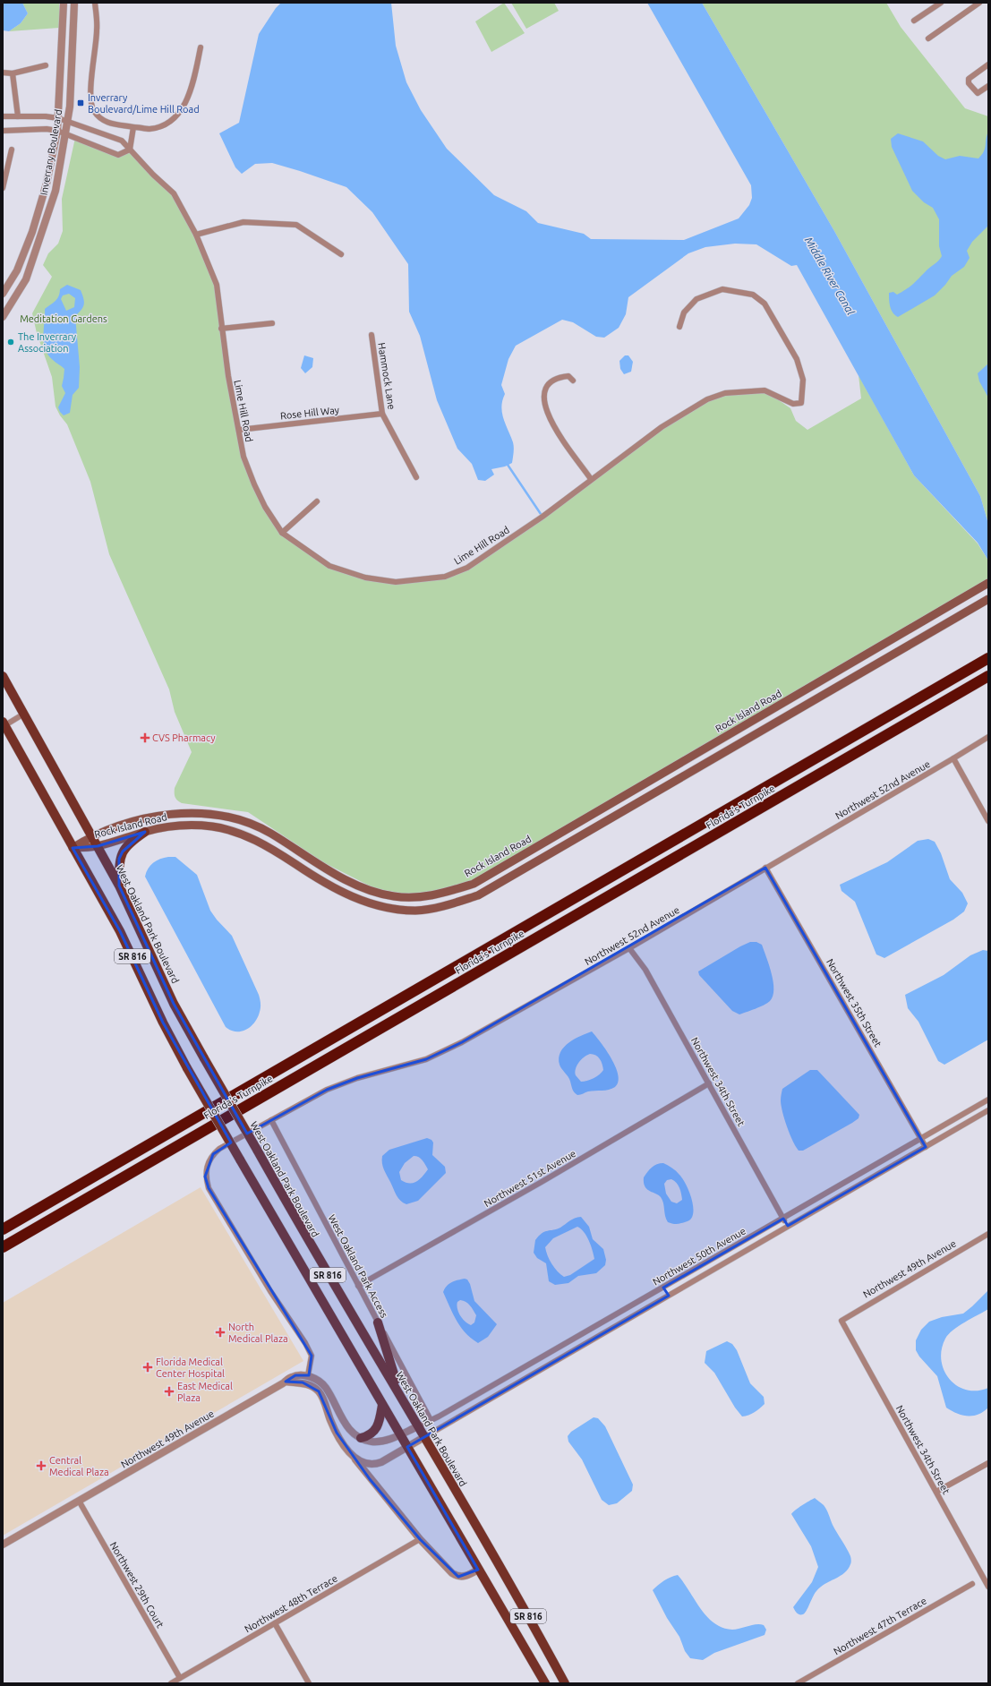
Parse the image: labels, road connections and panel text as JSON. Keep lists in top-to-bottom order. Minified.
{"streets":{"highway":["Florida's Turnpike"],"main road":["Rock Island Road","West Oakland Park Boulevard","SR 816"],"street":["Inverrary Boulevard","Hammock Lane","Lime Hill Road","Rose Hill Way","Northwest 52nd Avenue","Northwest 35th Street","Northwest 34th Street","Northwest 51st Avenue","Northwest 50th Avenue","West Oakland Park Access","Northwest 49th Avenue","Northwest 29th Court","Northwest 48th Terrace","Northwest 47th Terrace"]},"crossings":[["Inverrary Boulevard","Lime Hill Road"],["Hammock Lane","Rose Hill Way"],["Lime Hill Road","Rose Hill Way"],["Rock Island Road","West Oakland Park Boulevard"],["Rock Island Road","SR 816"],["Northwest 52nd Avenue","Northwest 35th Street"],["Northwest 52nd Avenue","Northwest 34th Street"],["Northwest 52nd Avenue","West Oakland Park Access"],["Northwest 52nd Avenue","Northwest 49th Avenue"],["West Oakland Park Boulevard","Northwest 50th Avenue"],["Northwest 35th Street","Northwest 50th Avenue"],["Northwest 34th Street","Northwest 51st Avenue"],["Northwest 34th Street","Northwest 50th Avenue"],["Northwest 34th Street","Northwest 49th Avenue"],["Northwest 51st Avenue","West Oakland Park Access"],["Northwest 50th Avenue","West Oakland Park Access"],["Northwest 49th Avenue","Northwest 29th Court"],["Northwest 29th Court","Northwest 48th Terrace"]],"water":["Middle River Canal"],"parks":["Meditation Gardens"],"places":{"transit":["Inverrary Boulevard/Lime Hill Road"],"other":["The Inverrary Association"],"health":["CVS Pharmacy","North Medical Plaza","Florida Medical Center Hospital","East Medical Plaza","Central Medical Plaza"]}}
